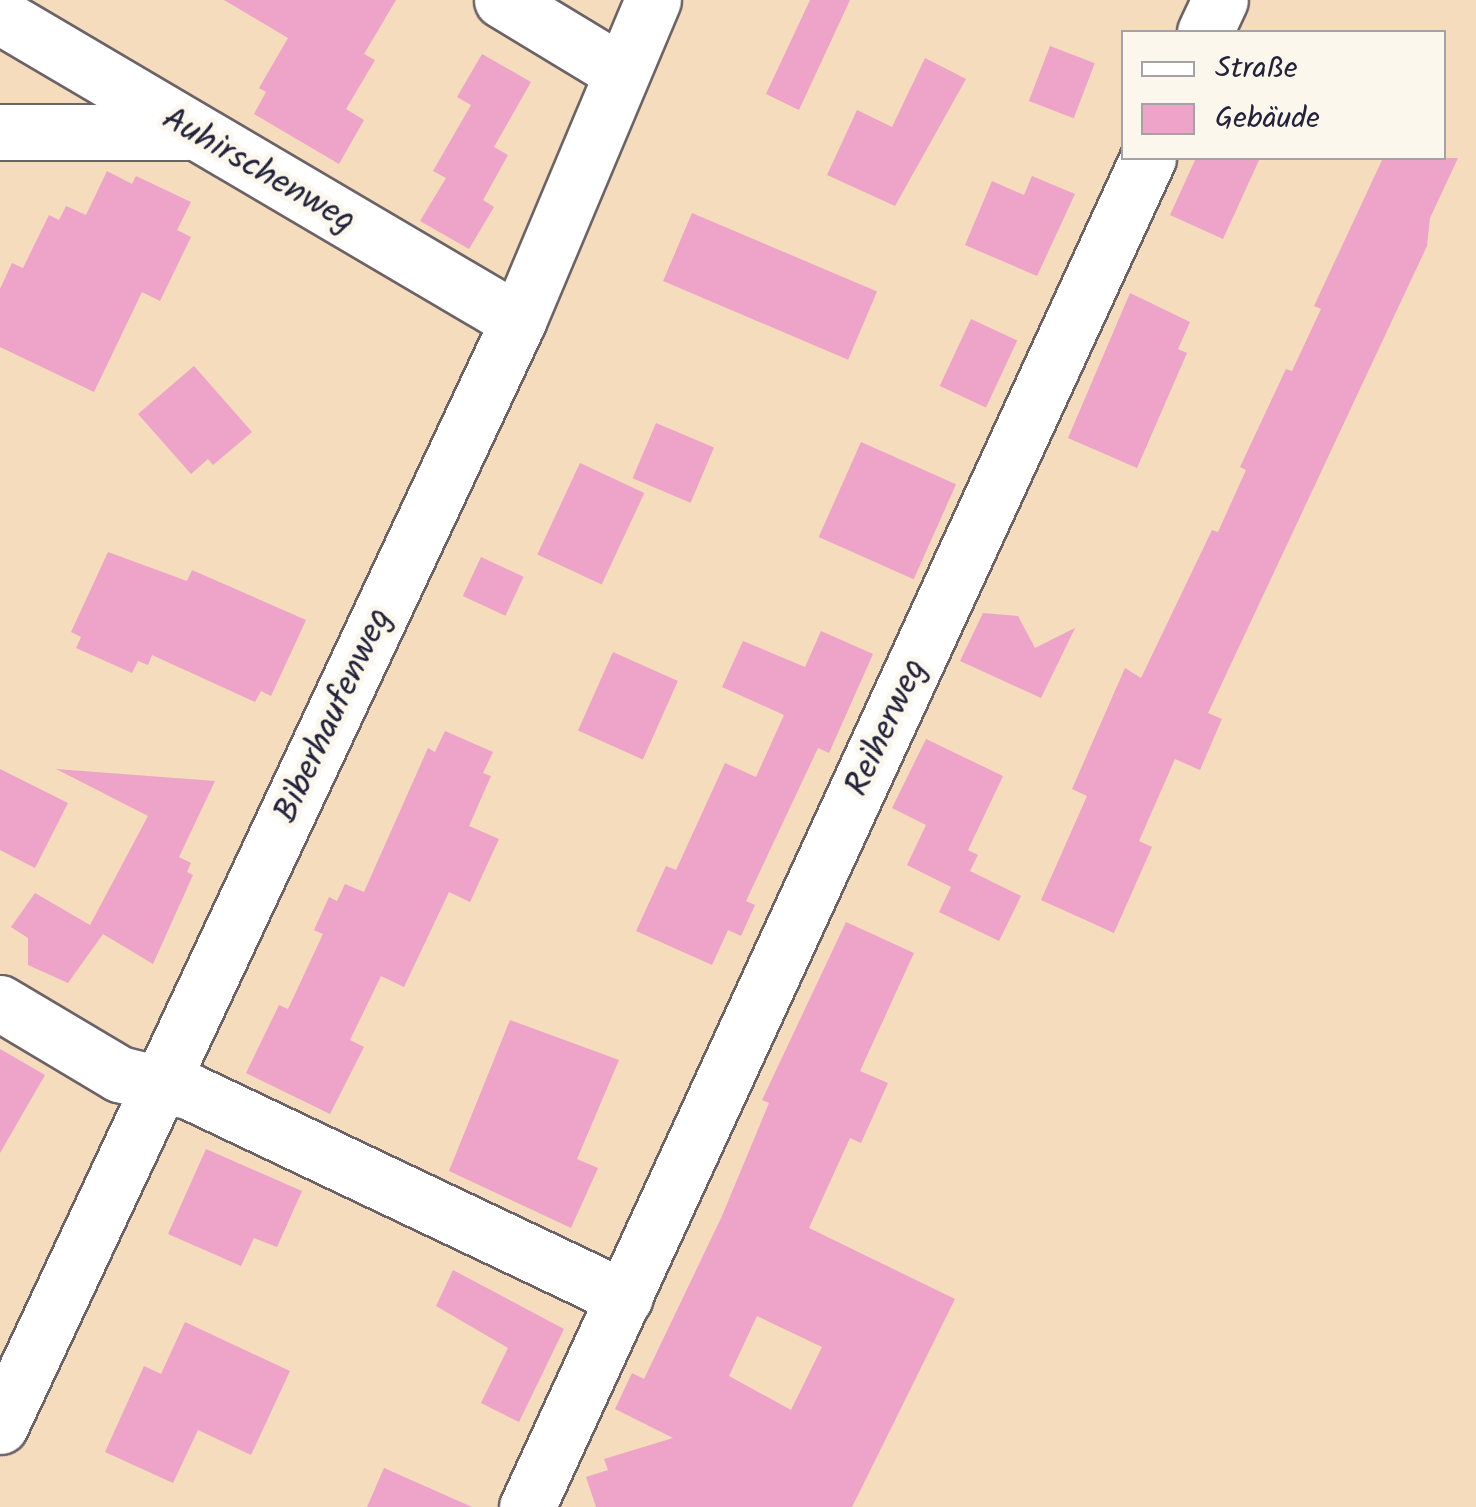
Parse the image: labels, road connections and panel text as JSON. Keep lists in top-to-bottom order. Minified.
{"streets":{"street":["Auhirschenweg","Biberhaufenweg","Reiherweg"]},"crossings":[["Auhirschenweg","Biberhaufenweg"]],"legend":["Straße","Gebäude"]}
